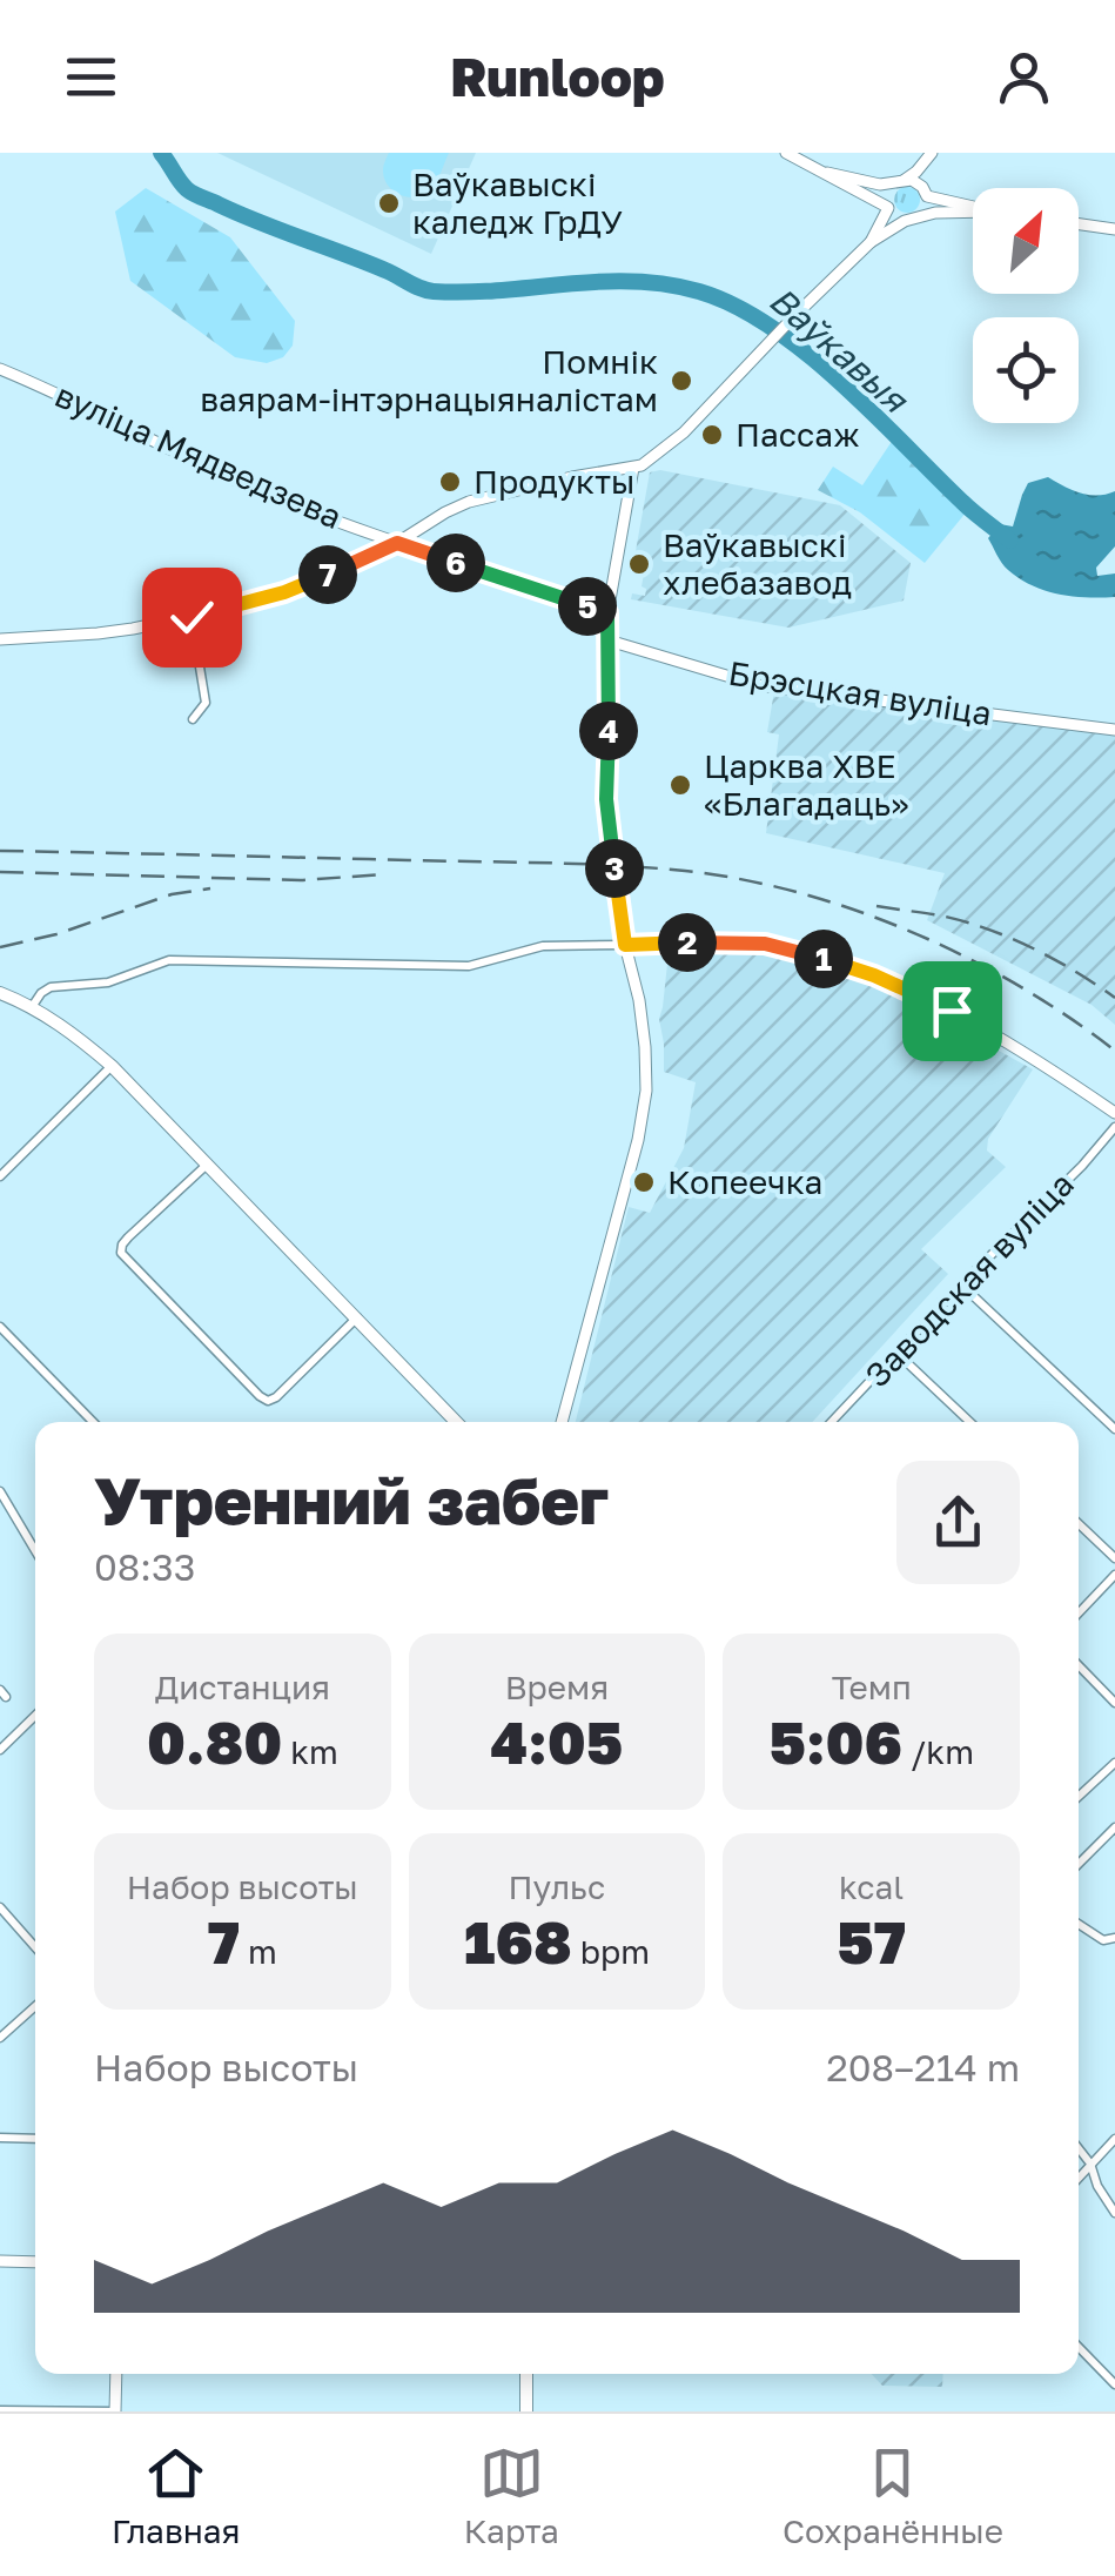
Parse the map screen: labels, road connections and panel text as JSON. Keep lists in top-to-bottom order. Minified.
{"streets":{"main road":["вуліца Мядведзева","Брэсцкая вуліца"],"street":["Заводская вуліца"]},"water":["Ваўкавыя"],"places":["Ваўкавыскі каледж ГрДУ","Помнік ваярам-інтэрнацыяналістам","Пассаж","Продукты","Ваўкавыскі хлебазавод","Царква ХВЕ «Благадаць»","Копеечка"],"north":"top right","page":{"header":"Runloop","pins":["6","7","5","4","3","2","1"],"heading":["Утренний забег","08:33"],"stats":[["Дистанция","0.80 km"],["Время","4:05"],["Темп","5:06 /km"],["Набор высоты","7 m"],["Пульс","168 bpm"],["kcal","57"]],"chart":["Набор высоты","208–214 m"],"tabs":["Главная","Карта","Сохранённые"]}}
